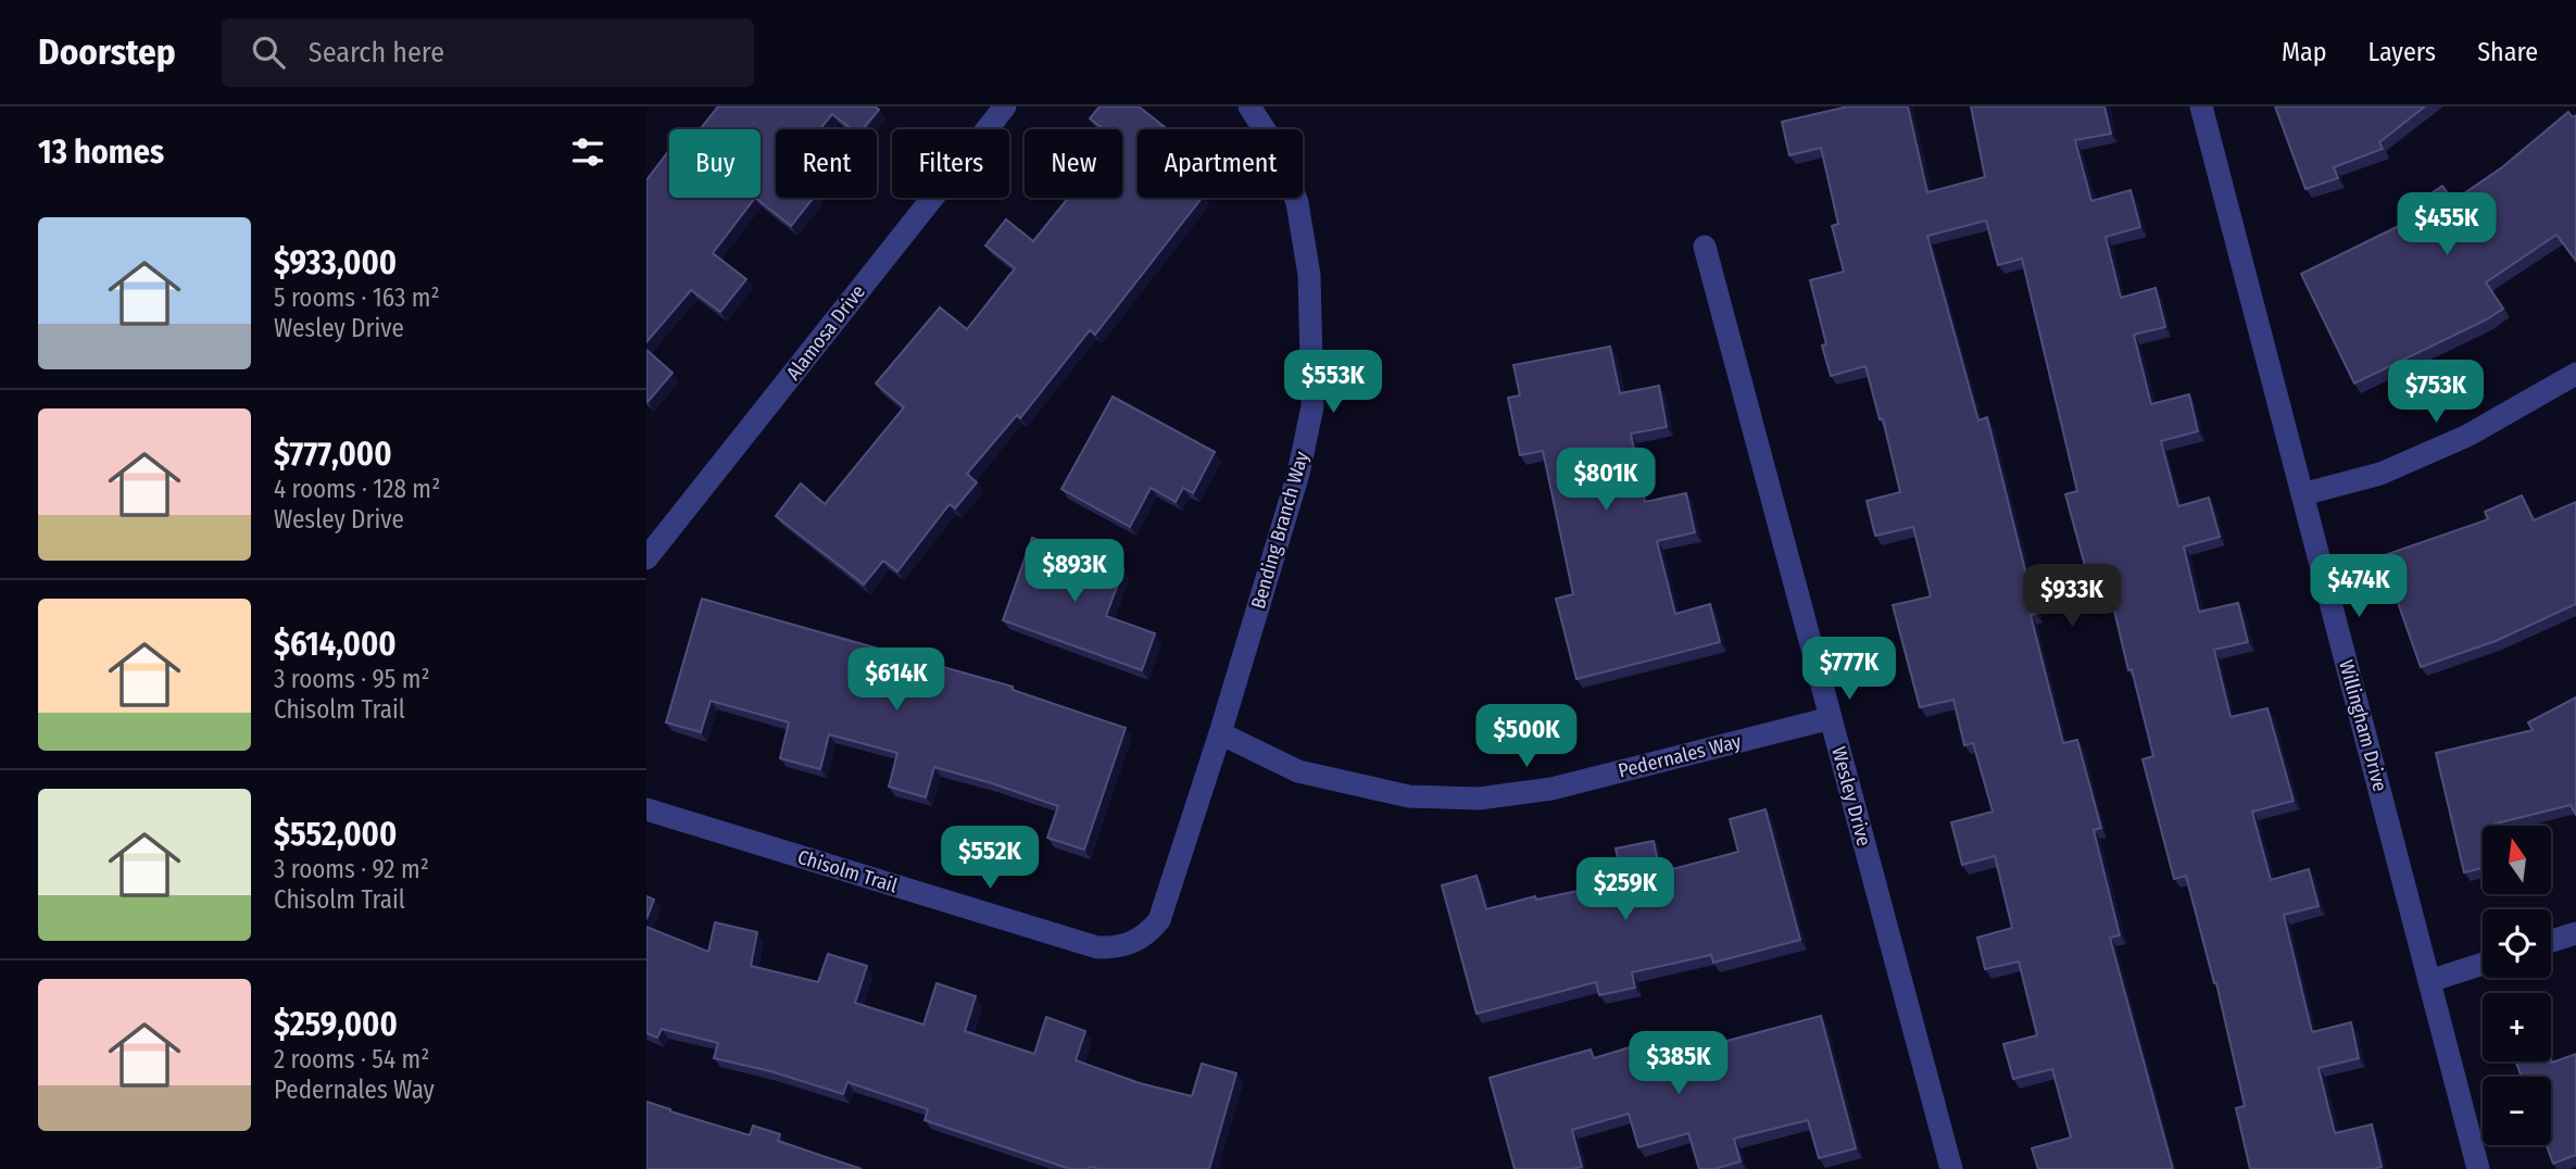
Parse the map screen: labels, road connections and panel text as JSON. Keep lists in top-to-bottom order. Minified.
{"streets":{"street":["Alamosa Drive","Bending Branch Way","Willingham Drive","Pedernales Way","Wesley Drive","Chisolm Trail"]},"crossings":[["Bending Branch Way","Pedernales Way"],["Bending Branch Way","Chisolm Trail"],["Pedernales Way","Wesley Drive"],["Pedernales Way","Chisolm Trail"]],"north":"top","page":{"header":"Doorstep","search":"Search here","nav":["Map","Layers","Share"],"heading":"13 homes","chip":["Buy","Rent","Filters","New","Apartment"],"price":["$455K","$553K","$753K","$801K","$893K","$474K","$933K","$777K","$614K","$500K","$552K","$259K","$385K"],"list":[{"name":"$933,000","note":"5 rooms · 163 m² · Wesley Drive"},{"name":"$777,000","note":"4 rooms · 128 m² · Wesley Drive"},{"name":"$614,000","note":"3 rooms · 95 m² · Chisolm Trail"},{"name":"$552,000","note":"3 rooms · 92 m² · Chisolm Trail"},{"name":"$259,000","note":"2 rooms · 54 m² · Pedernales Way"}],"map_buttons":["+","−"]}}
